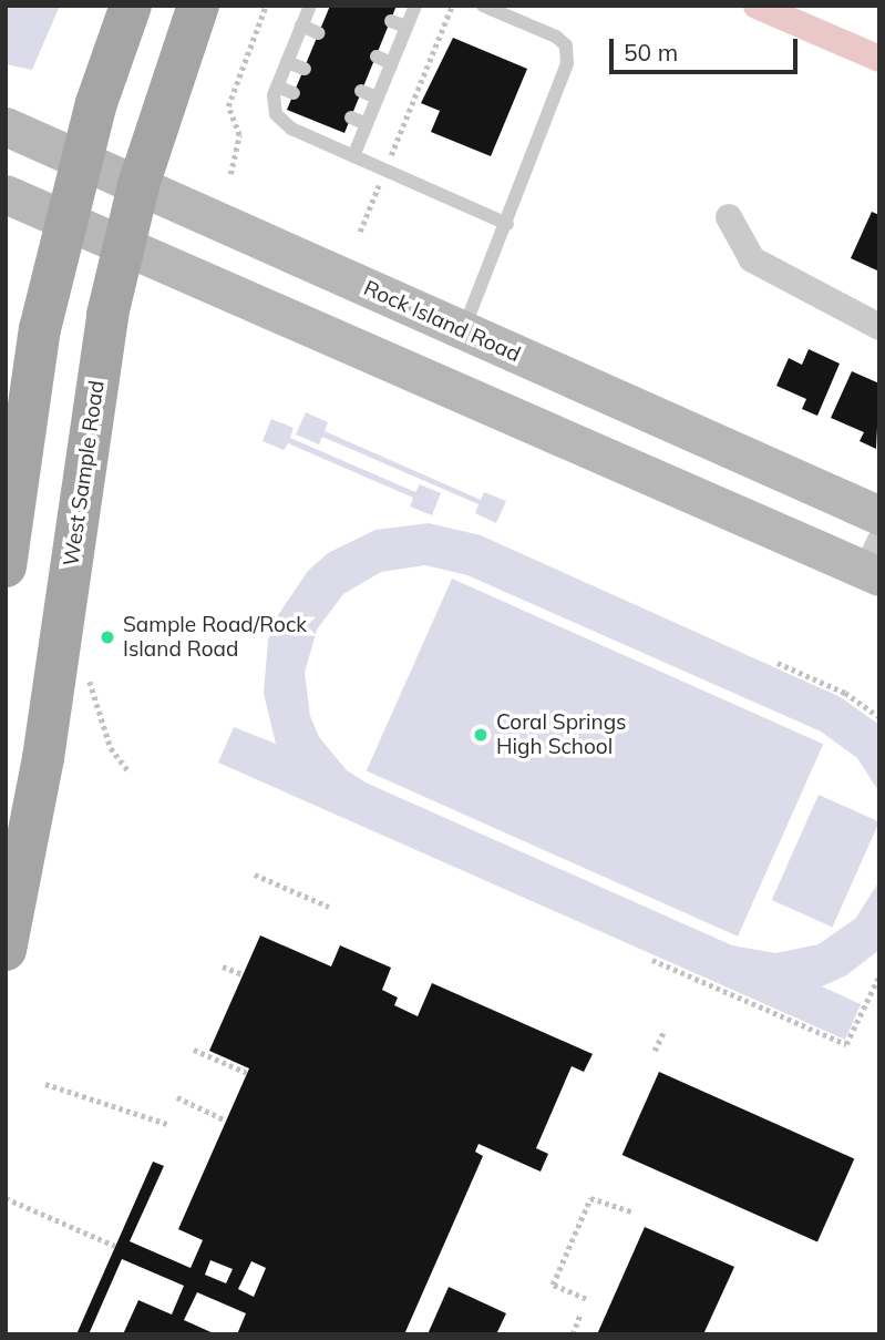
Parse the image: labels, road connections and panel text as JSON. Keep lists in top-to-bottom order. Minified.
{"streets":{"main road":["Rock Island Road","West Sample Road"]},"crossings":[["Rock Island Road","West Sample Road"]],"places":["Sample Road/Rock Island Road","Coral Springs High School"],"scale_bar":"50 m"}
